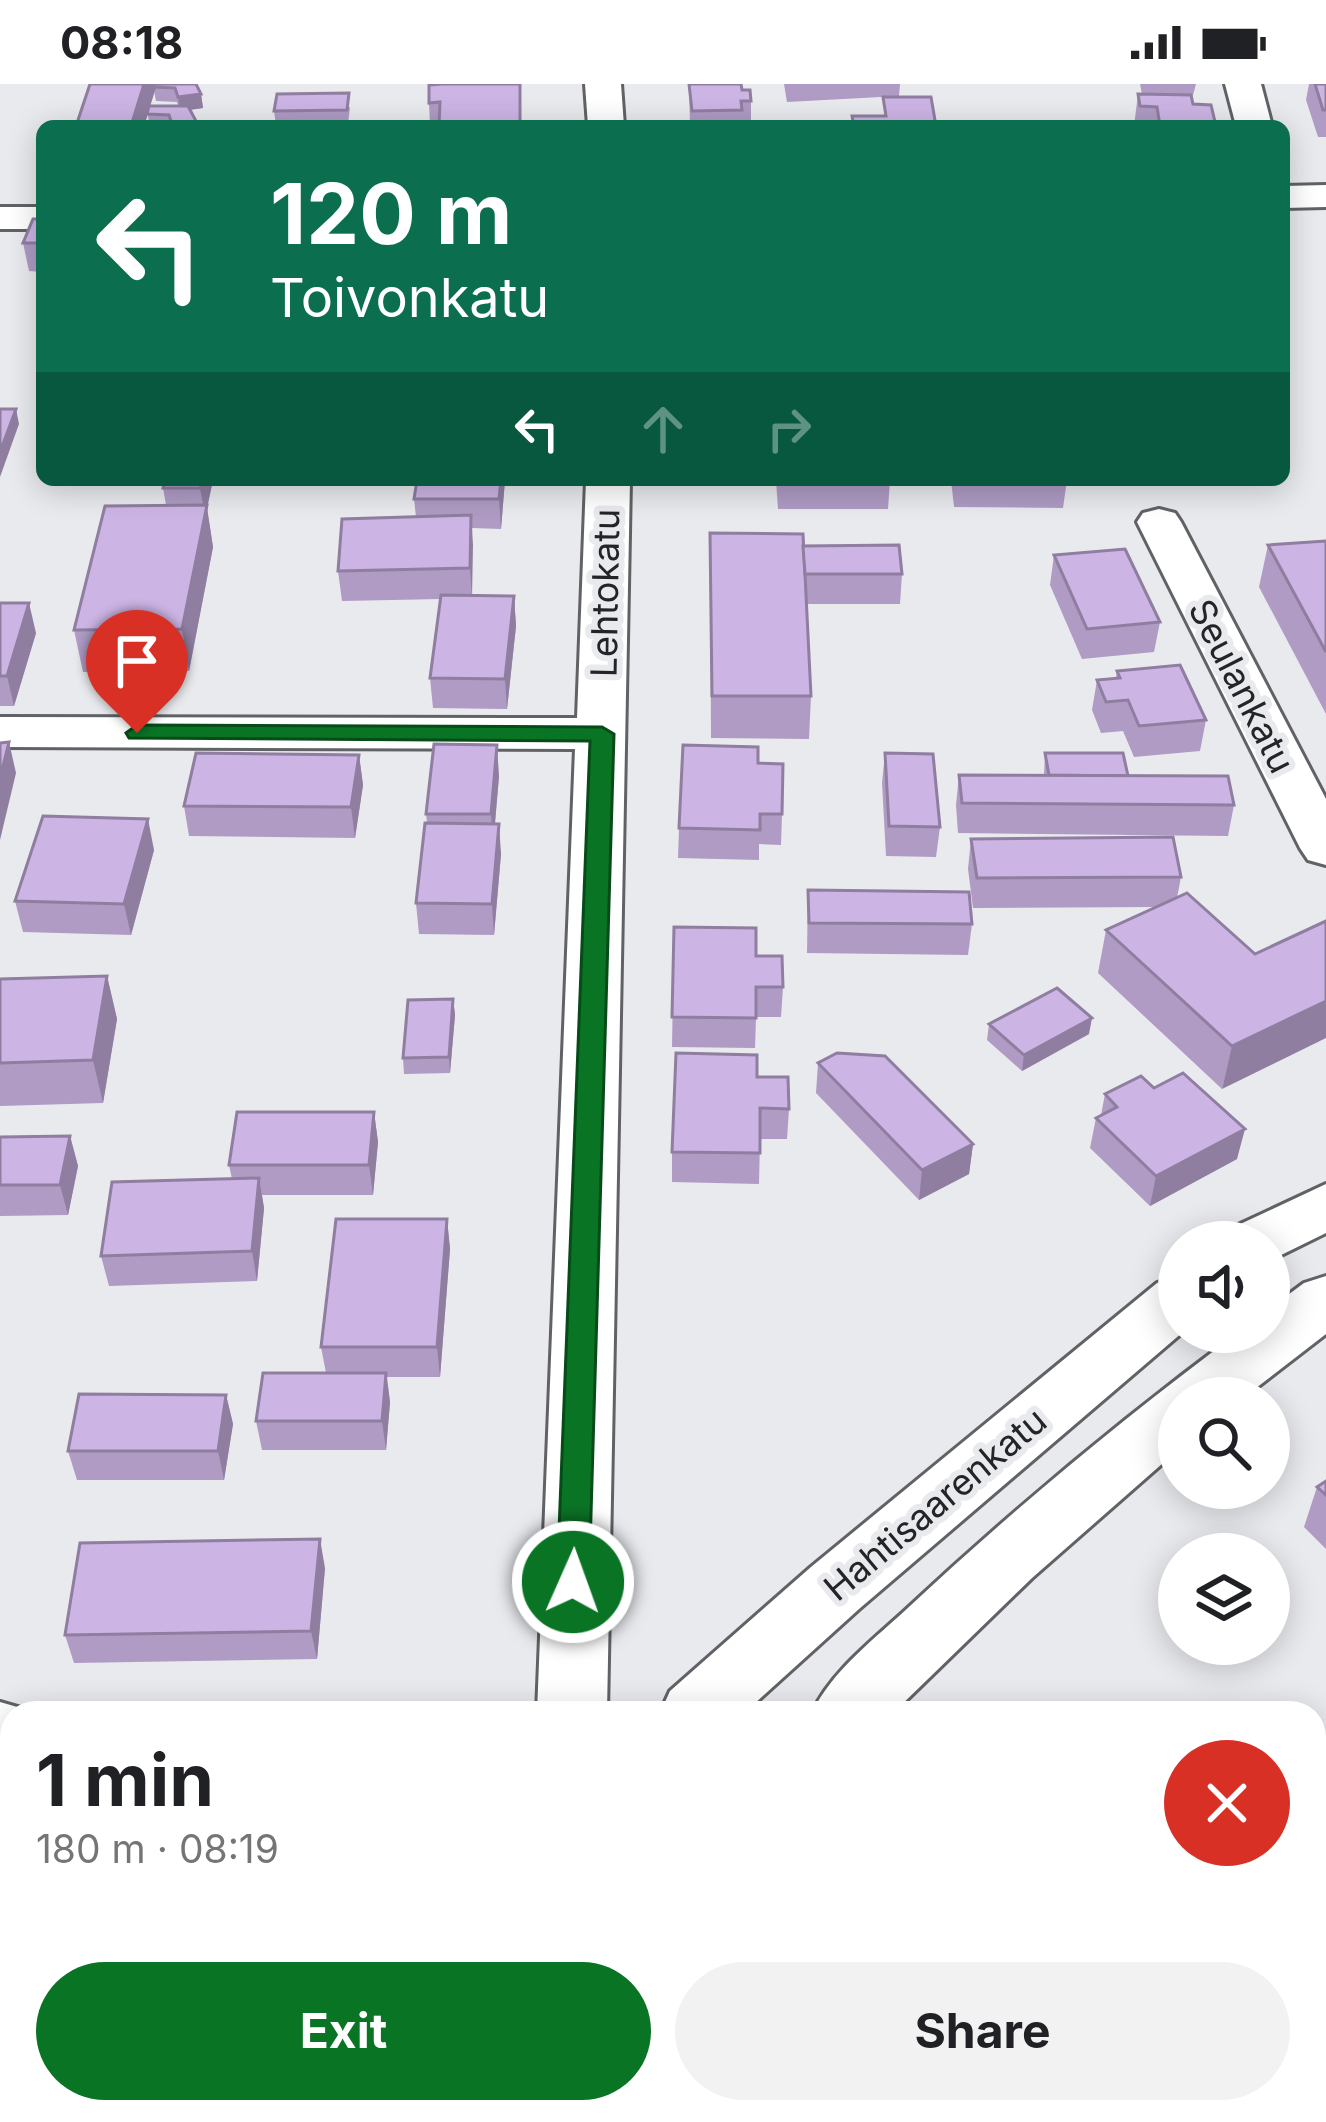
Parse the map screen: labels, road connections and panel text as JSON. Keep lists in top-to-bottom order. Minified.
{"streets":{"street":["Lehtokatu","Seulankatu","Hahtisaarenkatu"]},"page":{"status":"08:18","turn":["120 m","Toivonkatu"],"heading":["1 min","180 m · 08:19"],"buttons":["Exit","Share"]}}
